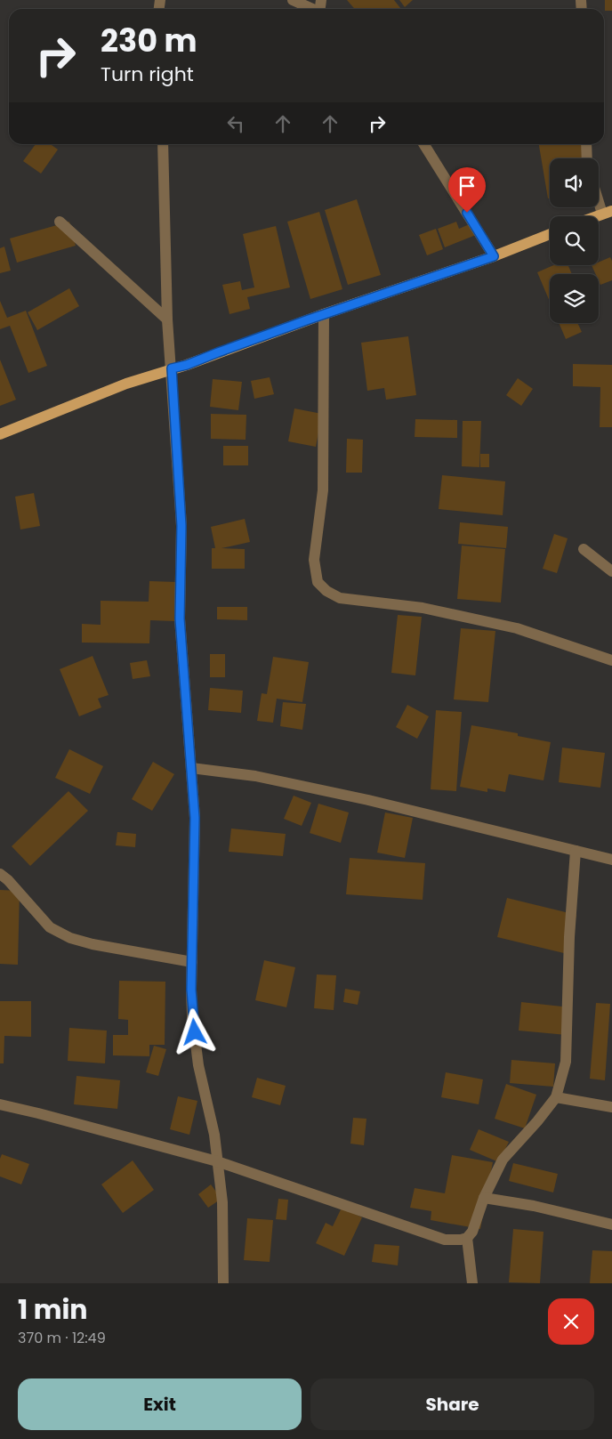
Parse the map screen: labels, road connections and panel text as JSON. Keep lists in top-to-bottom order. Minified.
{"page":{"turn":["230 m","Turn right"],"heading":["1 min","370 m · 12:49"],"buttons":["Exit","Share"]}}
